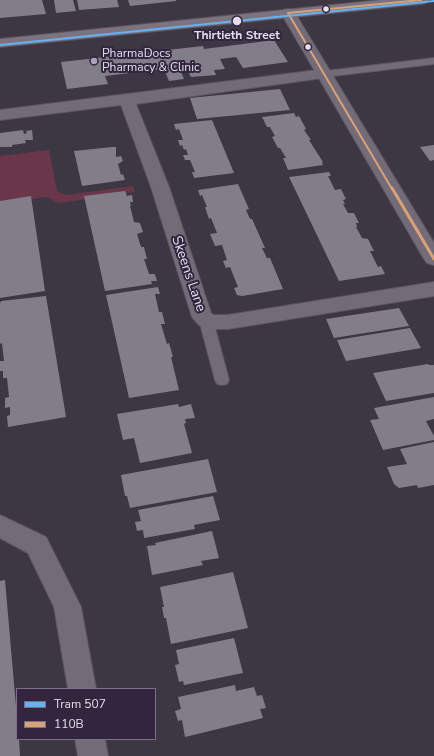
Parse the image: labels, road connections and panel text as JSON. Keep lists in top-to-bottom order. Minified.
{"streets":{"street":["Skeens Lane"]},"places":["Thirtieth Street","PharmaDocs Pharmacy & Clinic"],"lines":["transit line 110B","tram line 507"],"legend":["Tram 507","110B"]}
